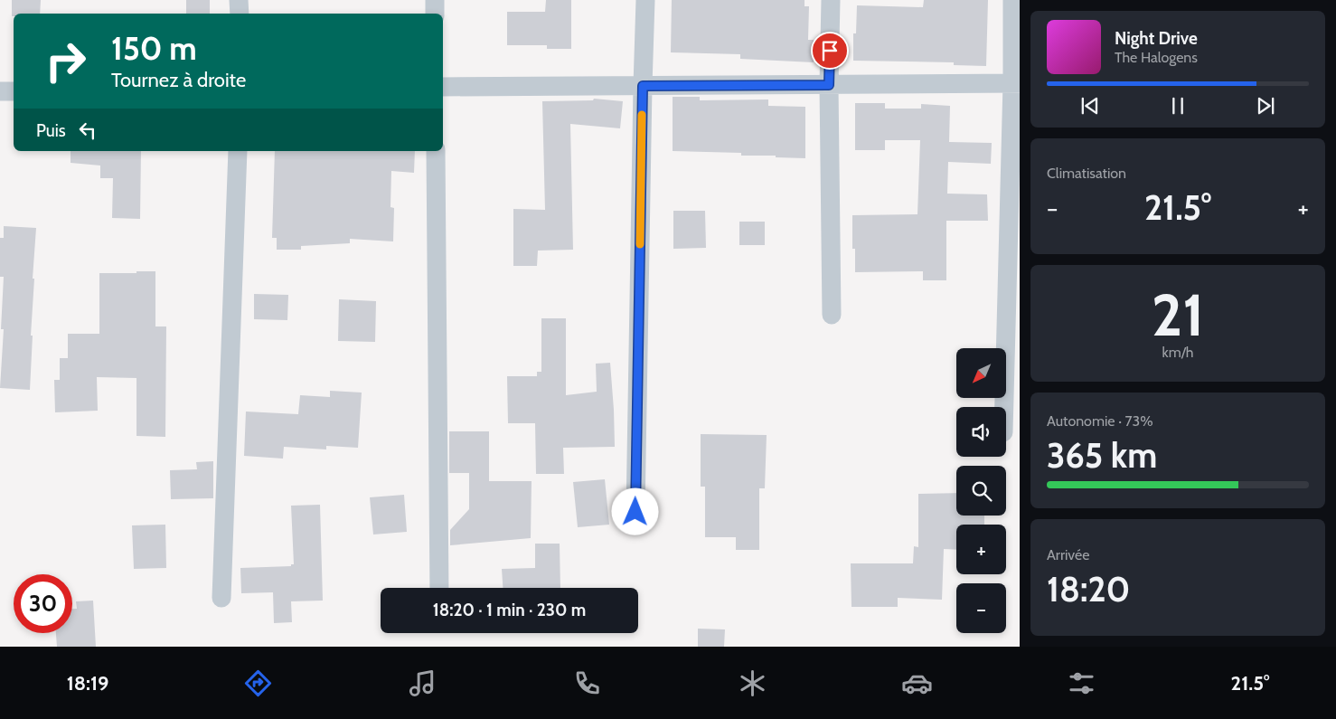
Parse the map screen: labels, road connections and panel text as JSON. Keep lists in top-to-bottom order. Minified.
{"north":"bottom left","page":{"turn":["150 m","Tournez à droite"],"song":["Night Drive","The Halogens"],"then":"Puis","tile":["Climatisation",["21","km/h"],["Autonomie · 73%","365 km"],["Arrivée","18:20"]],"heat":["−","21.5°","+"],"map_buttons":["+","−"],"limit":"30","trip":"18:20 · 1 min · 230 m","tabs":["18:19","21.5°"]}}
